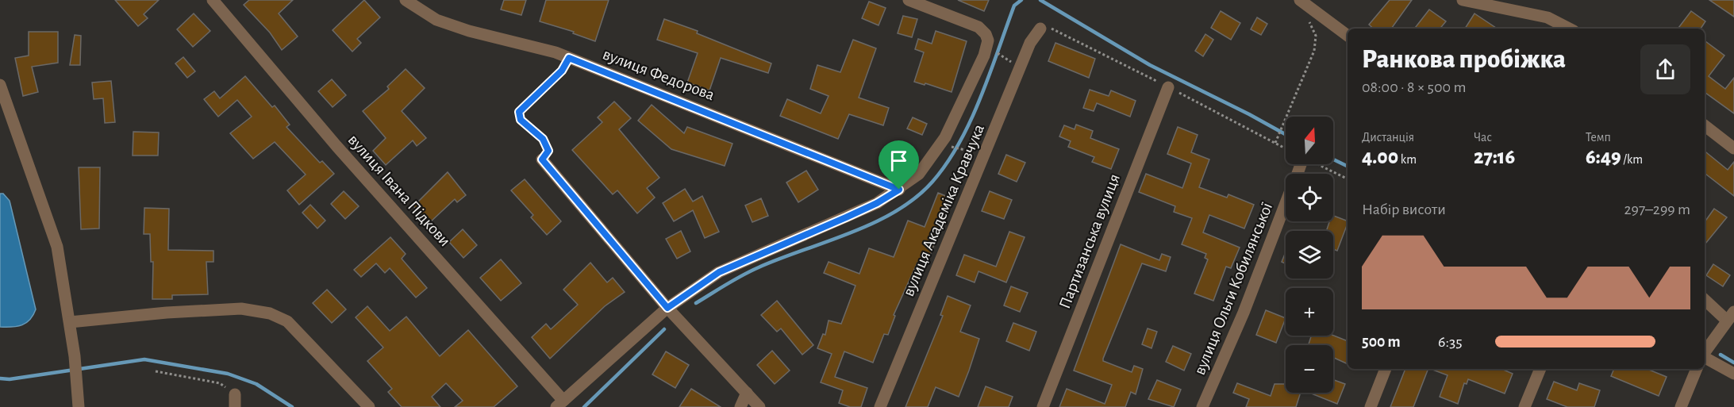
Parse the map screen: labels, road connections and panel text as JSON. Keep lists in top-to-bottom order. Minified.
{"streets":{"street":["вулиця Федорова","вулиця Івана Підкови","вулиця Академіка Кравчука","Партизанська вулиця","вулиця Ольги Кобилянської"]},"crossings":[["вулиця Федорова","вулиця Івана Підкови"]],"north":"top","page":{"heading":["Ранкова пробіжка","08:00 · 8 × 500 m"],"stats":[["Дистанція","4.00 km"],["Час","27:16"],["Темп","6:49 /km"]],"map_buttons":["+","−"],"chart":["Набір висоти","297–299 m"],"list":[{"name":"500 m","note":"6:35"}]}}
